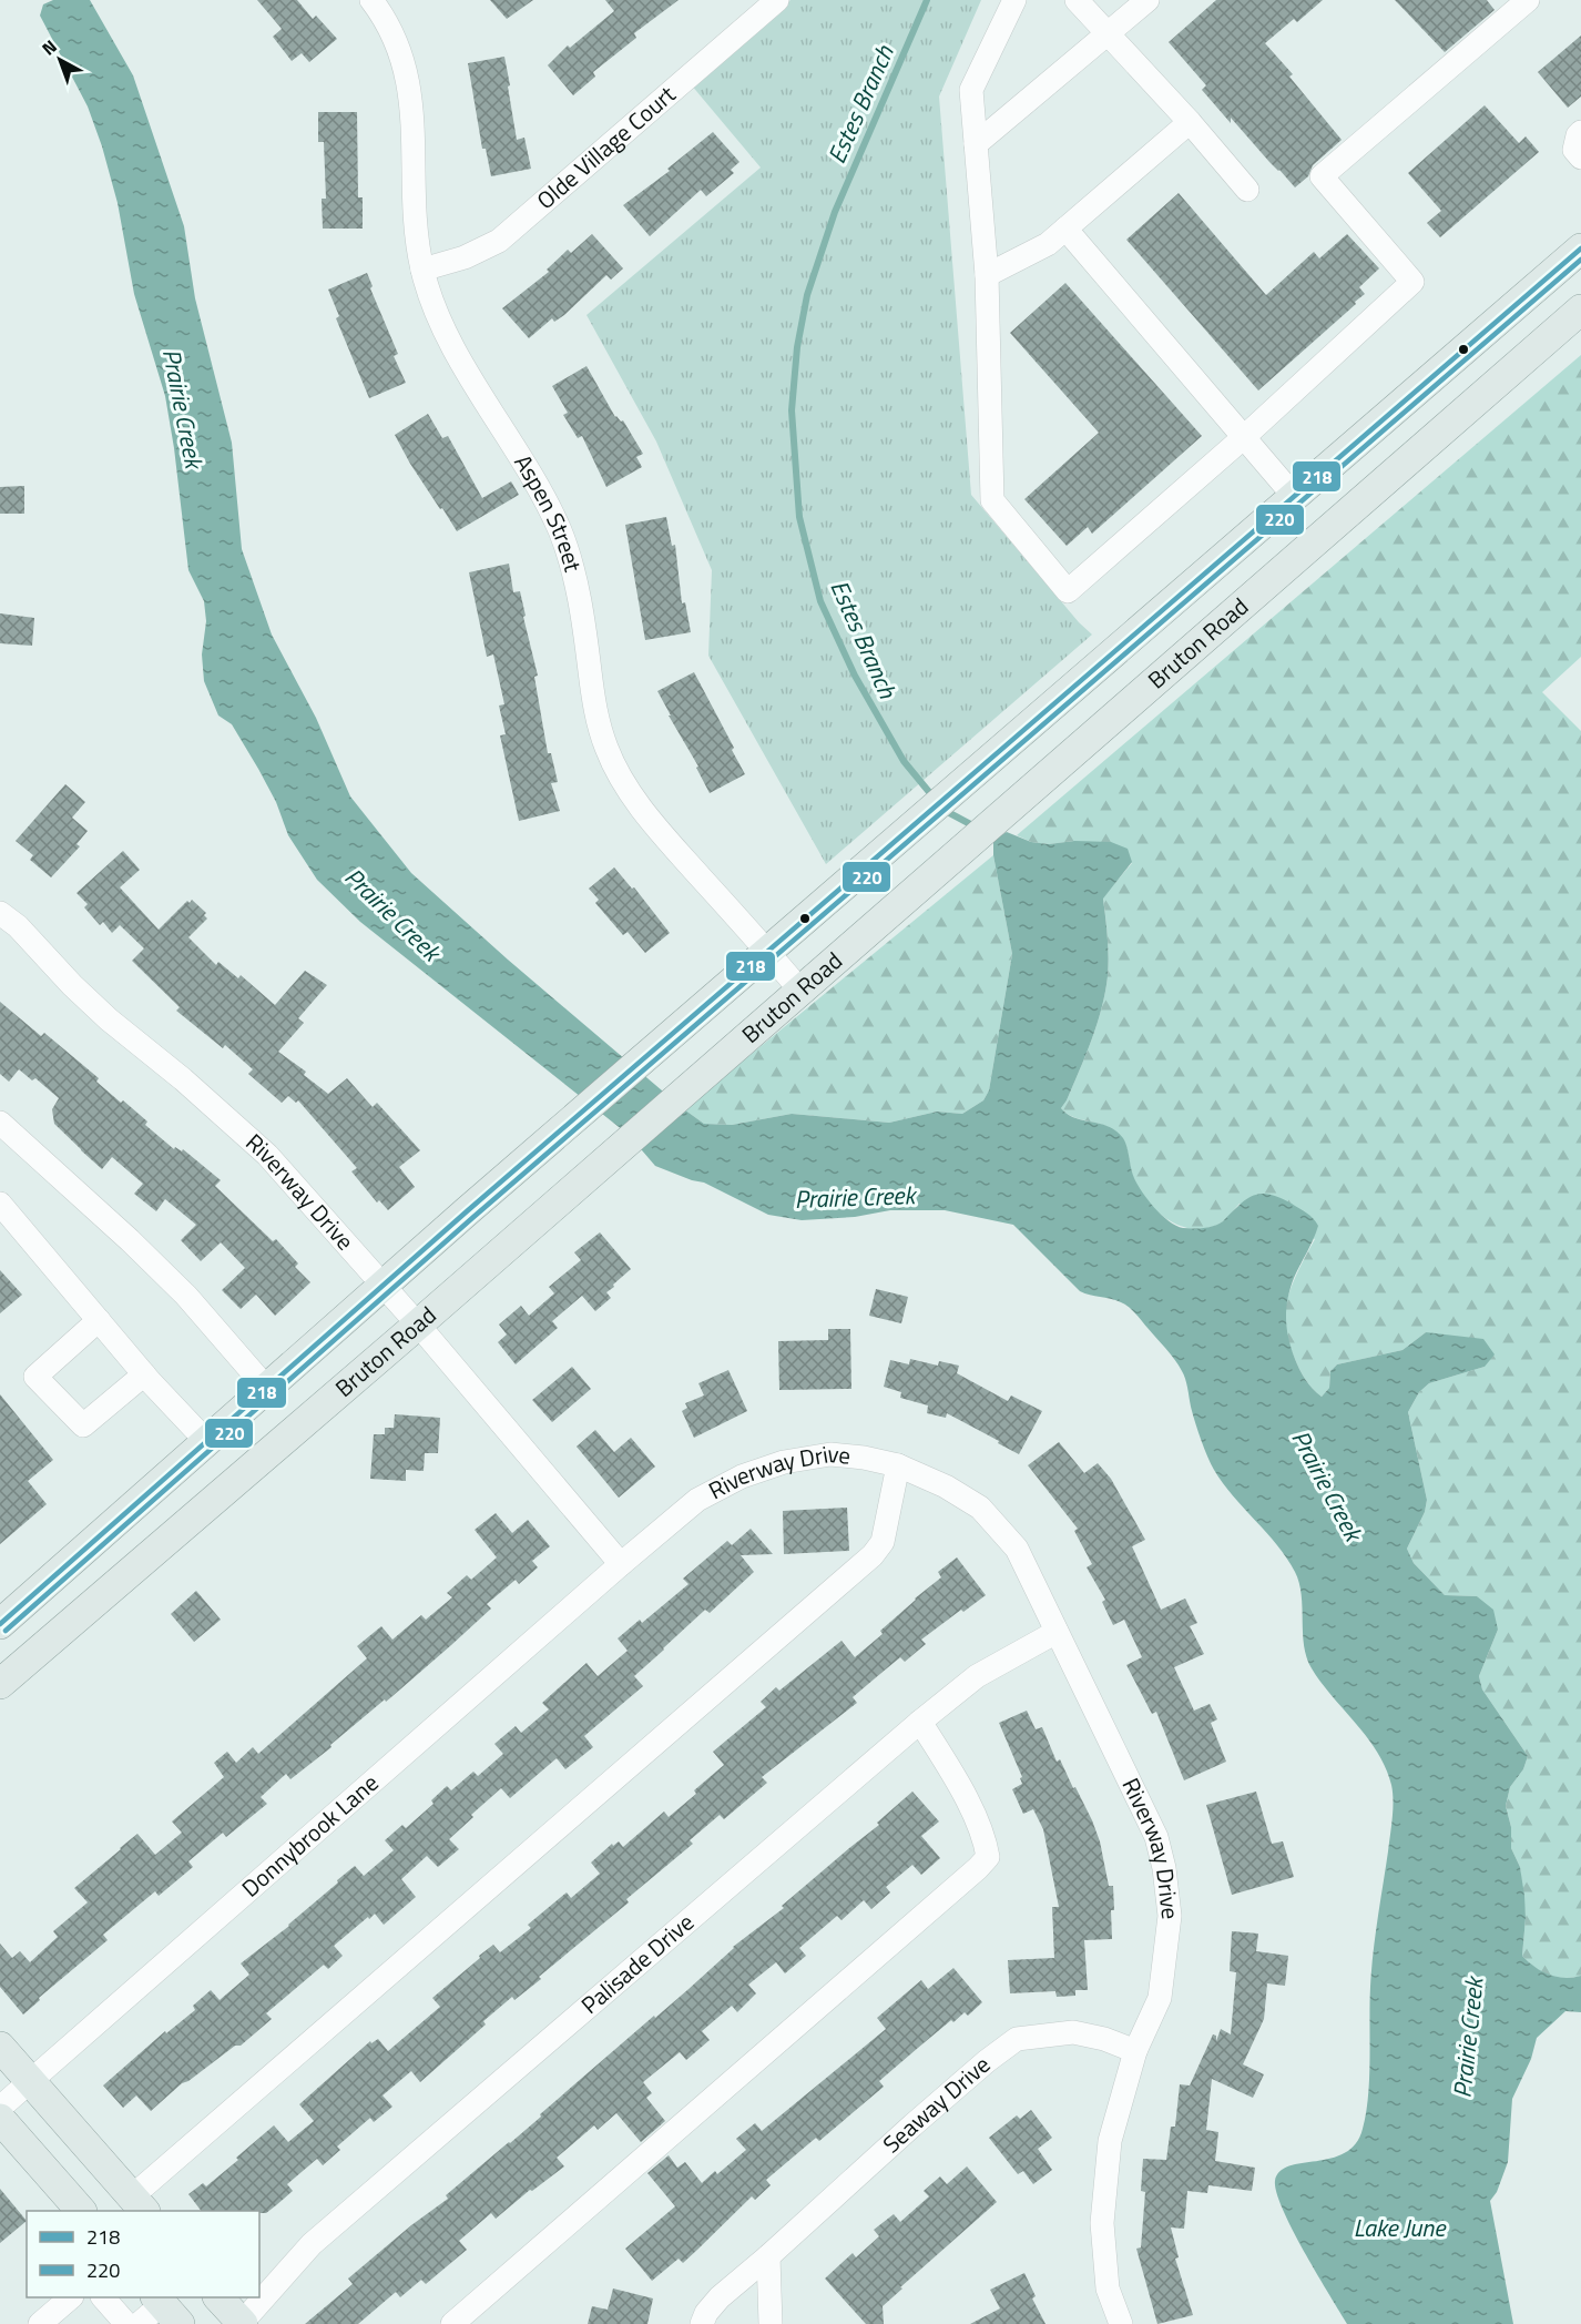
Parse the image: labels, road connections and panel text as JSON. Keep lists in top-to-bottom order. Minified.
{"streets":{"main road":["Bruton Road"],"street":["Olde Village Court","Aspen Street","Riverway Drive","Donnybrook Lane","Palisade Drive","Seaway Drive"]},"crossings":[["Olde Village Court","Aspen Street"],["Aspen Street","Bruton Road"],["Bruton Road","Riverway Drive"],["Riverway Drive","Donnybrook Lane"],["Riverway Drive","Palisade Drive"],["Riverway Drive","Seaway Drive"]],"water":["Estes Branch","Prairie Creek","Lake June"],"lines":["transit line 218","transit line 220"],"legend":["218","220"],"north":"top left"}
